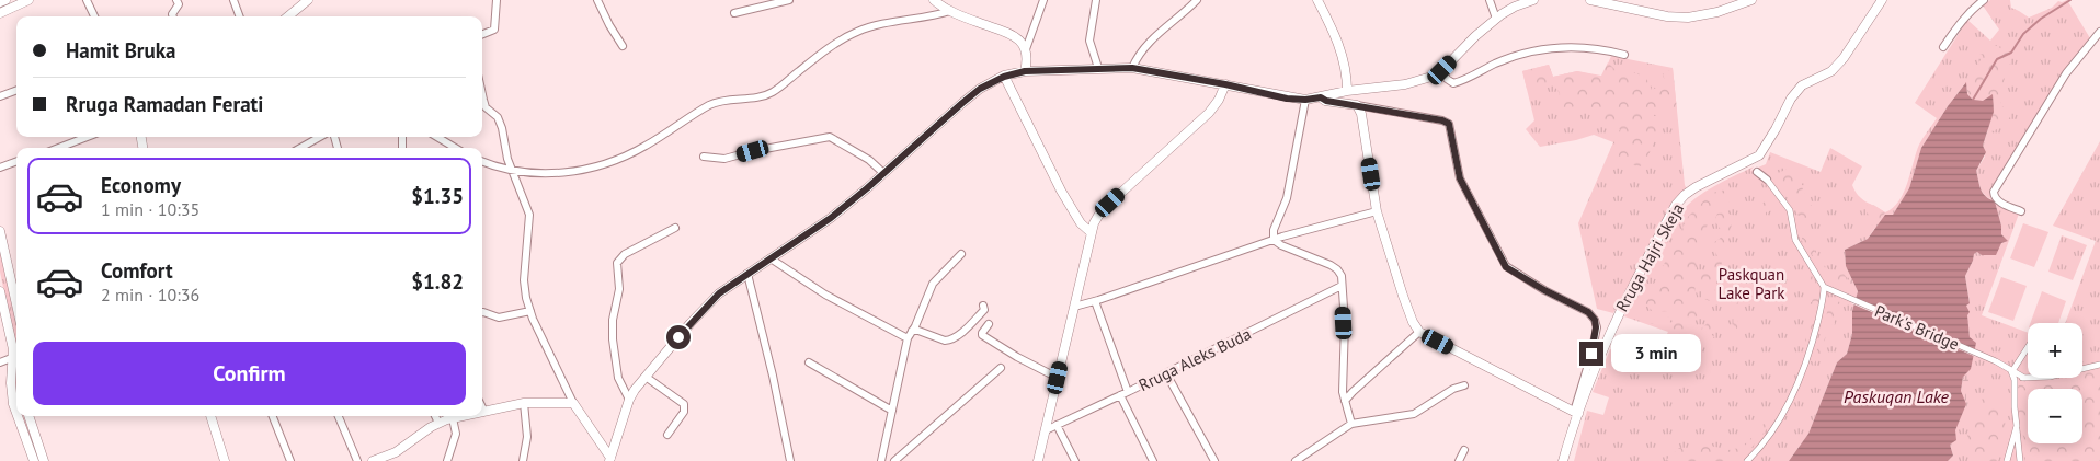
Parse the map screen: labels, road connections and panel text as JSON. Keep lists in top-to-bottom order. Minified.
{"streets":{"street":["Rruga Hajri Skeja","Park's Bridge","Rruga Aleks Buda"]},"water":["Paskuqan Lake"],"parks":["Paskquan Lake Park"],"page":{"banner":["Hamit Bruka","Rruga Ramadan Ferati"],"list":[{"name":"Economy","note":"1 min · 10:35","value":"$1.35"},{"name":"Comfort","note":"2 min · 10:36","value":"$1.82"}],"map_buttons":["+","−"],"buttons":"Confirm","bubble":"3 min"}}
